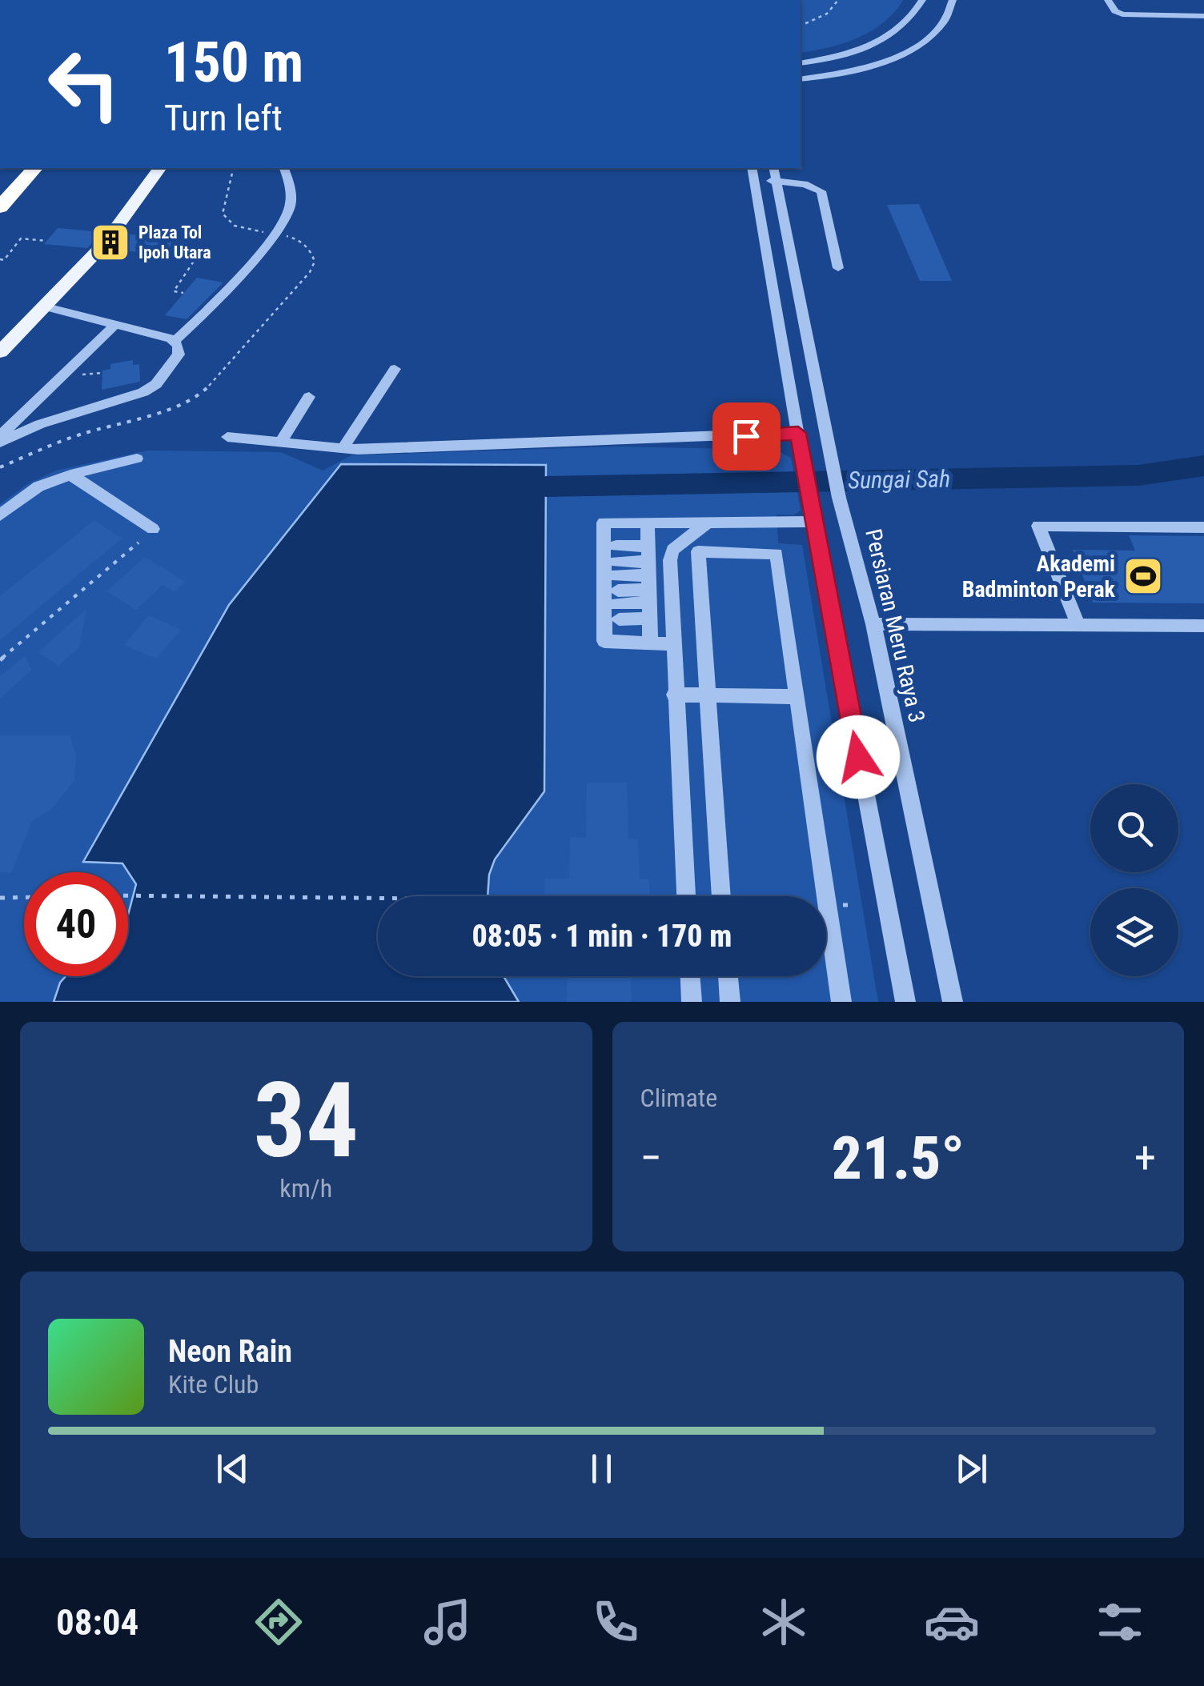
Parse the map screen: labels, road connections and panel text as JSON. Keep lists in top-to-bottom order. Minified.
{"streets":{"street":["Persiaran Meru Raya 3"]},"water":["Sungai Sah"],"places":{"building":["Plaza Tol Ipoh Utara"],"sports":["Akademi Badminton Perak"]},"page":{"turn":["150 m","Turn left"],"limit":"40","trip":"08:05 · 1 min · 170 m","tile":[["34","km/h"],"Climate"],"heat":["−","21.5°","+"],"song":["Neon Rain","Kite Club"],"tabs":"08:04"}}
